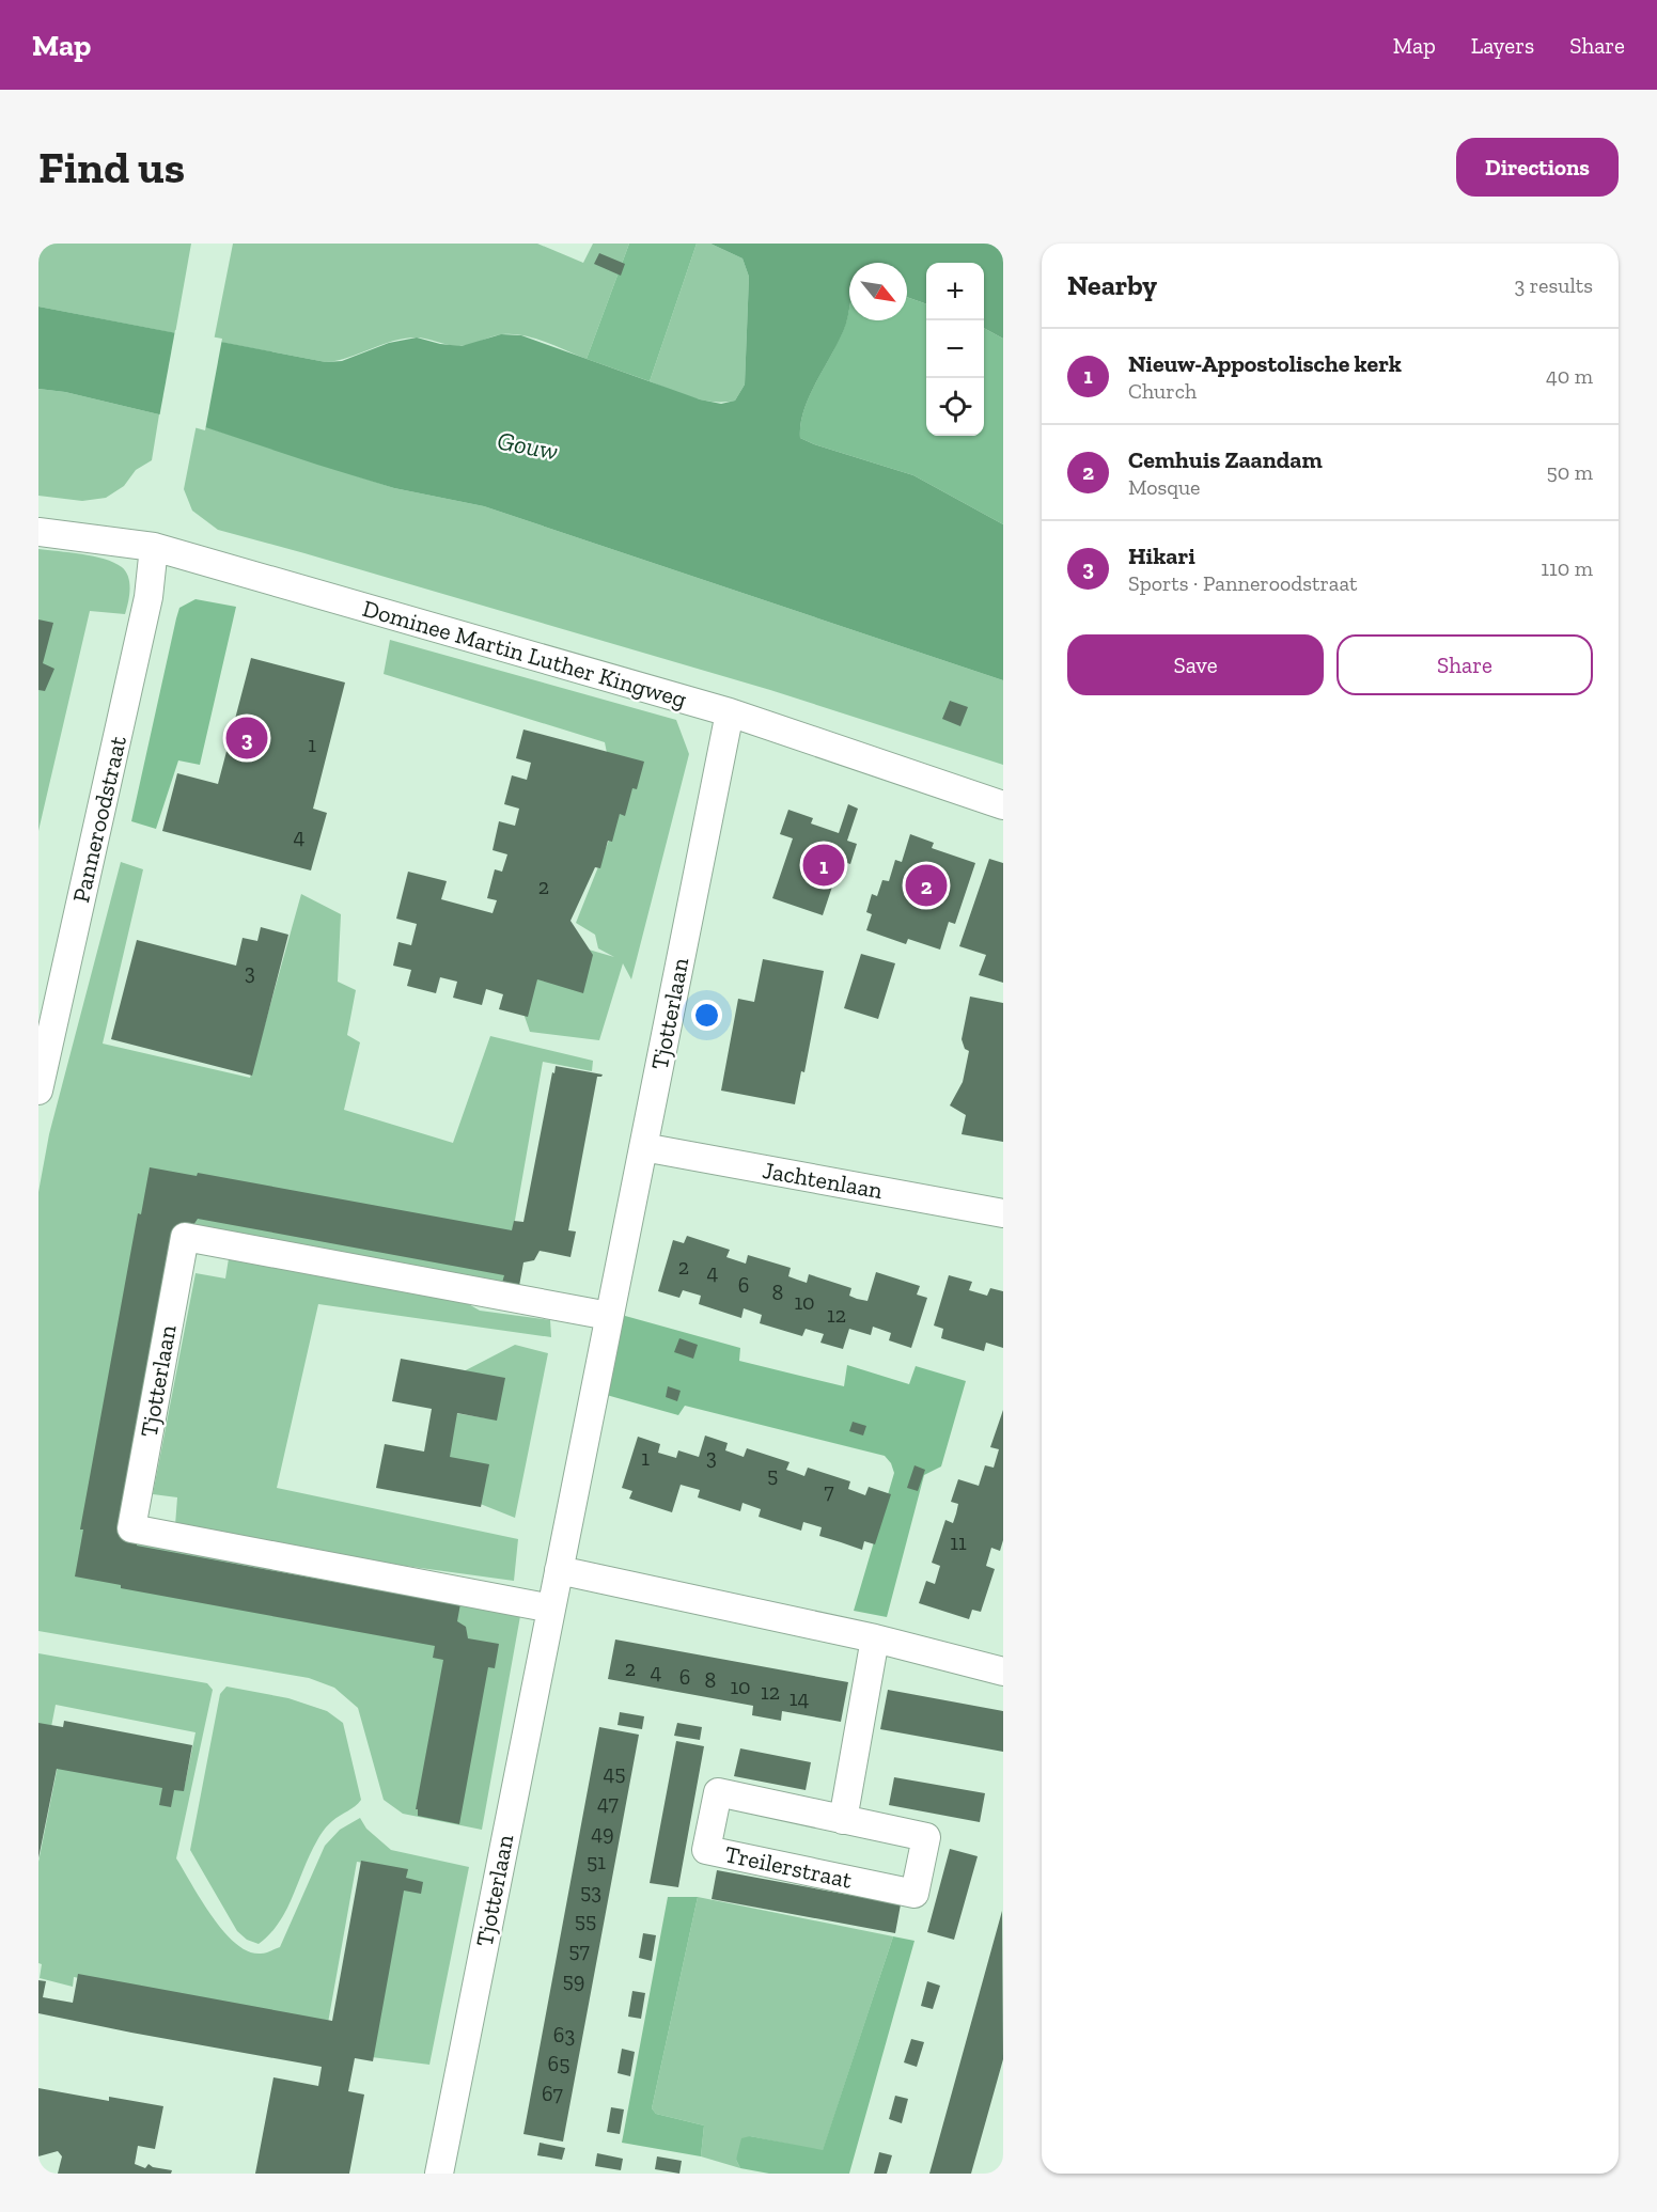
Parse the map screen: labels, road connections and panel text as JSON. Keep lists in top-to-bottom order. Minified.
{"streets":{"street":["Dominee Martin Luther Kingweg","Panneroodstraat","Tjotterlaan","Jachtenlaan","Treilerstraat"]},"crossings":[["Dominee Martin Luther Kingweg","Panneroodstraat"],["Dominee Martin Luther Kingweg","Tjotterlaan"],["Tjotterlaan","Jachtenlaan"]],"water":["Gouw"],"house_numbers":["1","4","2","3","2","4","6","8","10","12","3","1","5","7","11","2","4","6","8","10","12","14","45","47","49","51","53","55","57","59","63","65","67"],"north":"bottom right","page":{"header":"Map","nav":["Map","Layers","Share"],"buttons":["Directions",["Save","Share"]],"title":"Find us","heading":["Nearby","3 results"],"map_buttons":["+","−"],"list":[{"mark":"1","name":"Nieuw-Appostolische kerk","note":"Church","value":"40 m"},{"mark":"2","name":"Cemhuis Zaandam","note":"Mosque","value":"50 m"},{"mark":"3","name":"Hikari","note":"Sports · Panneroodstraat","value":"110 m"}],"pins":["3","1","2"]}}
